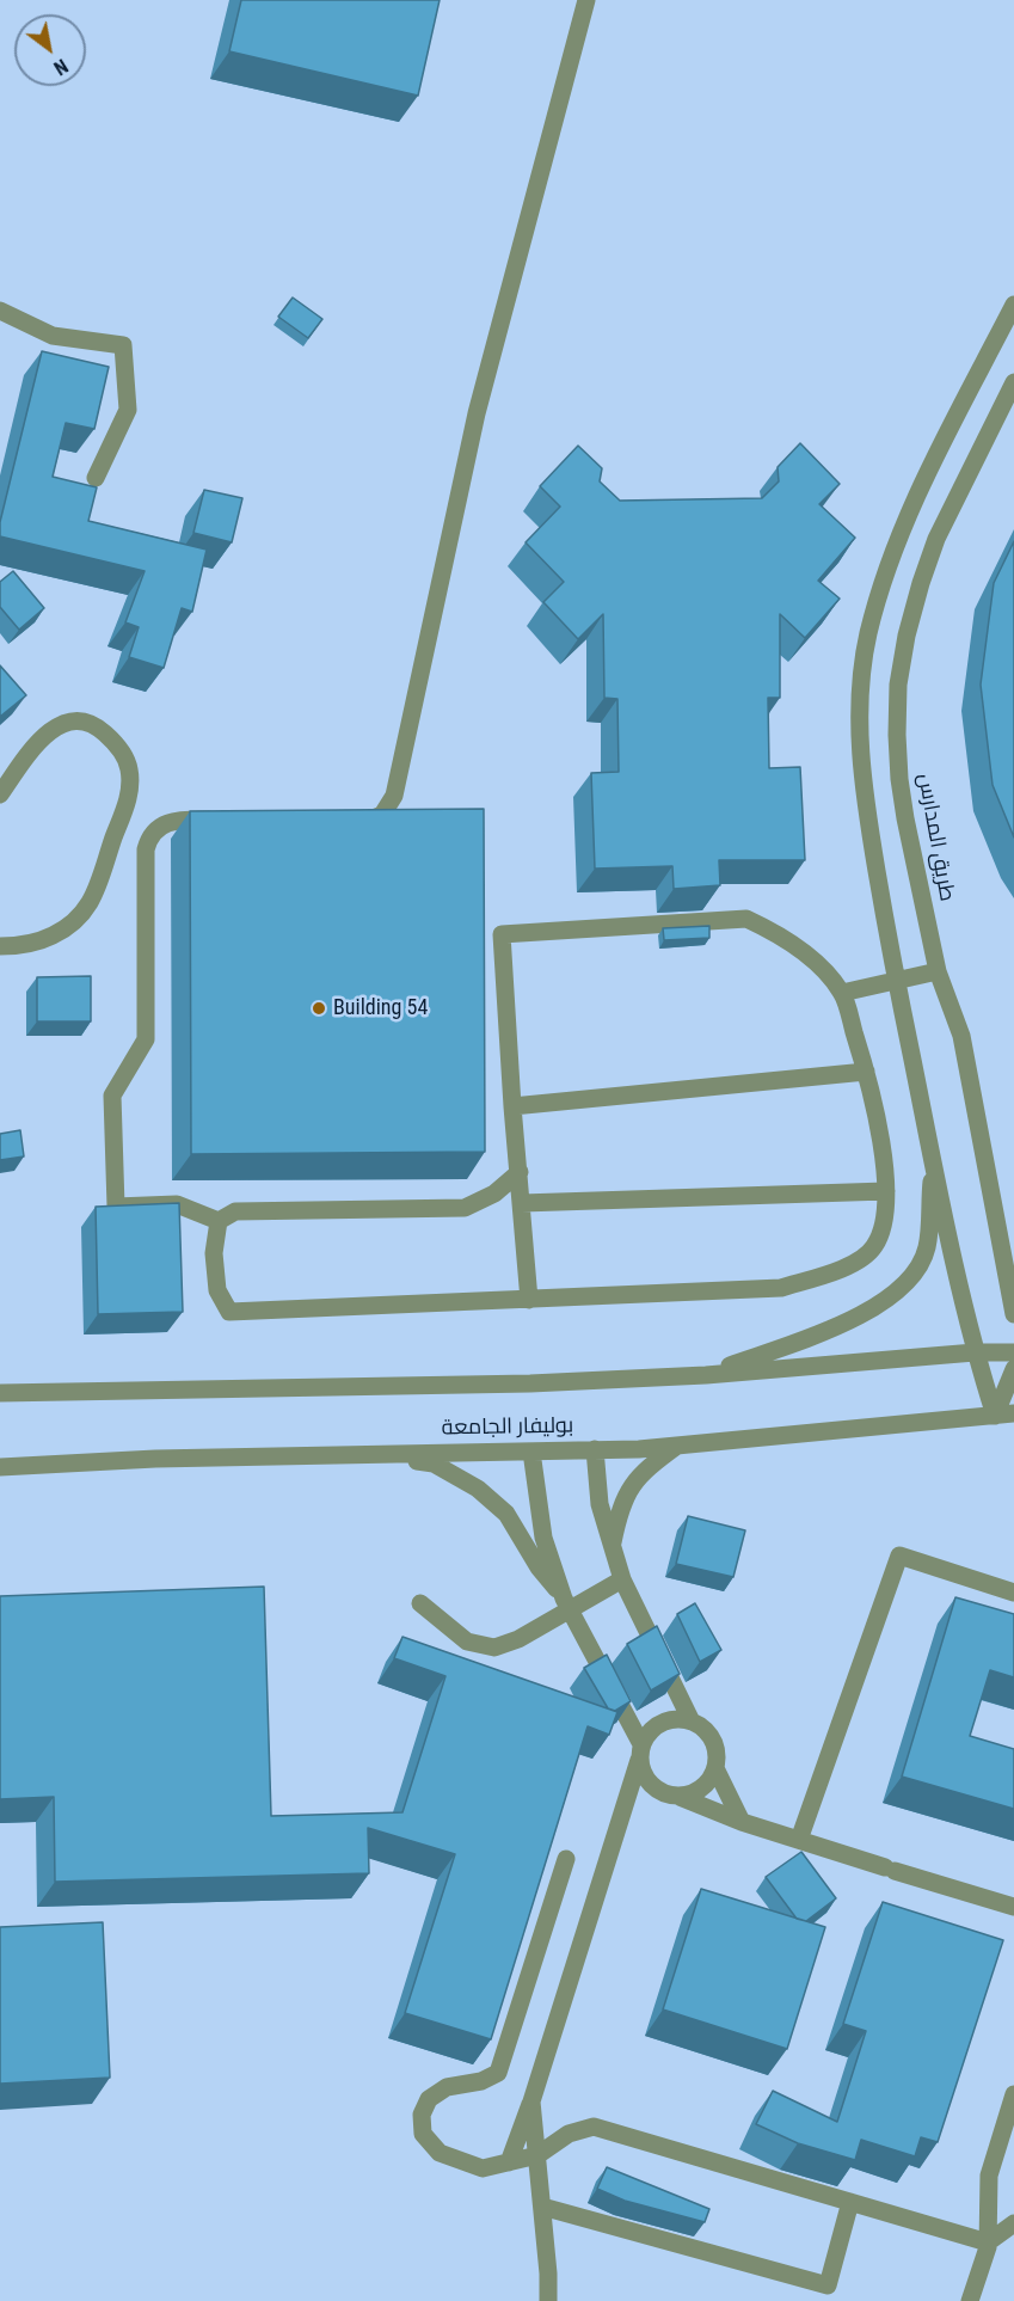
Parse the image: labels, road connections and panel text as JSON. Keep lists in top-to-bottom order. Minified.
{"streets":{"street":["طريق المدارس","بوليفار الجامعة"]},"places":["Building 54"],"north":"bottom right"}
